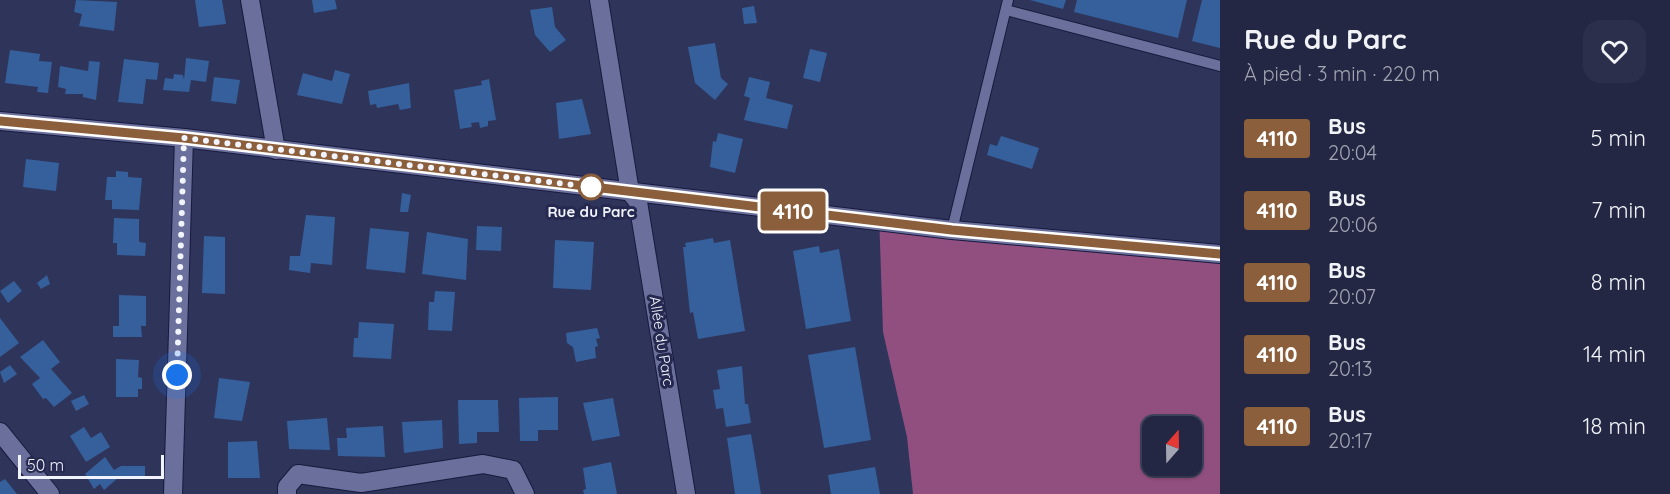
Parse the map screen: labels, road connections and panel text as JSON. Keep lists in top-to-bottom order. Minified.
{"streets":{"street":["Allée du Parc"]},"places":["Rue du Parc"],"lines":["bus line 4110"],"scale_bar":"50 m","north":"top","page":{"on_map":"4110","heading":["Rue du Parc","À pied · 3 min · 220 m"],"list":[{"mark":"4110","name":"Bus","note":"20:04","value":"5 min"},{"mark":"4110","name":"Bus","note":"20:06","value":"7 min"},{"mark":"4110","name":"Bus","note":"20:07","value":"8 min"},{"mark":"4110","name":"Bus","note":"20:13","value":"14 min"},{"mark":"4110","name":"Bus","note":"20:17","value":"18 min"}],"scale":"50 m"}}
